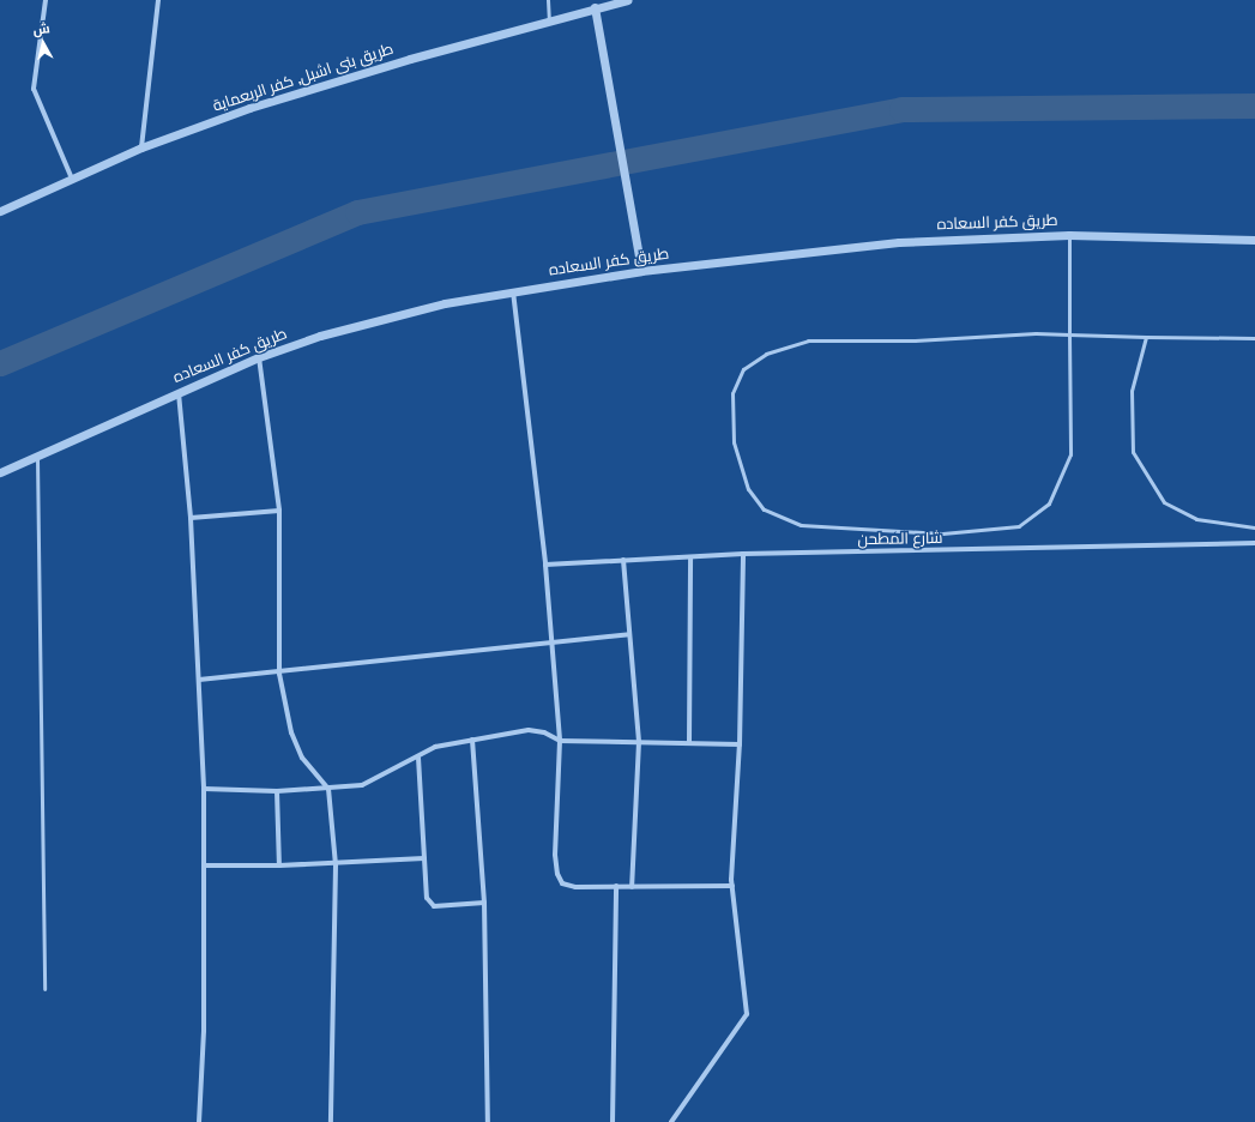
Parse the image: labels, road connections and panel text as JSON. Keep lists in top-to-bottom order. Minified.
{"streets":{"street":["طريق بنى اشبل, كفر الربعماية","طريق كفر السعاده","شارع المطحن"]},"north":"top"}
